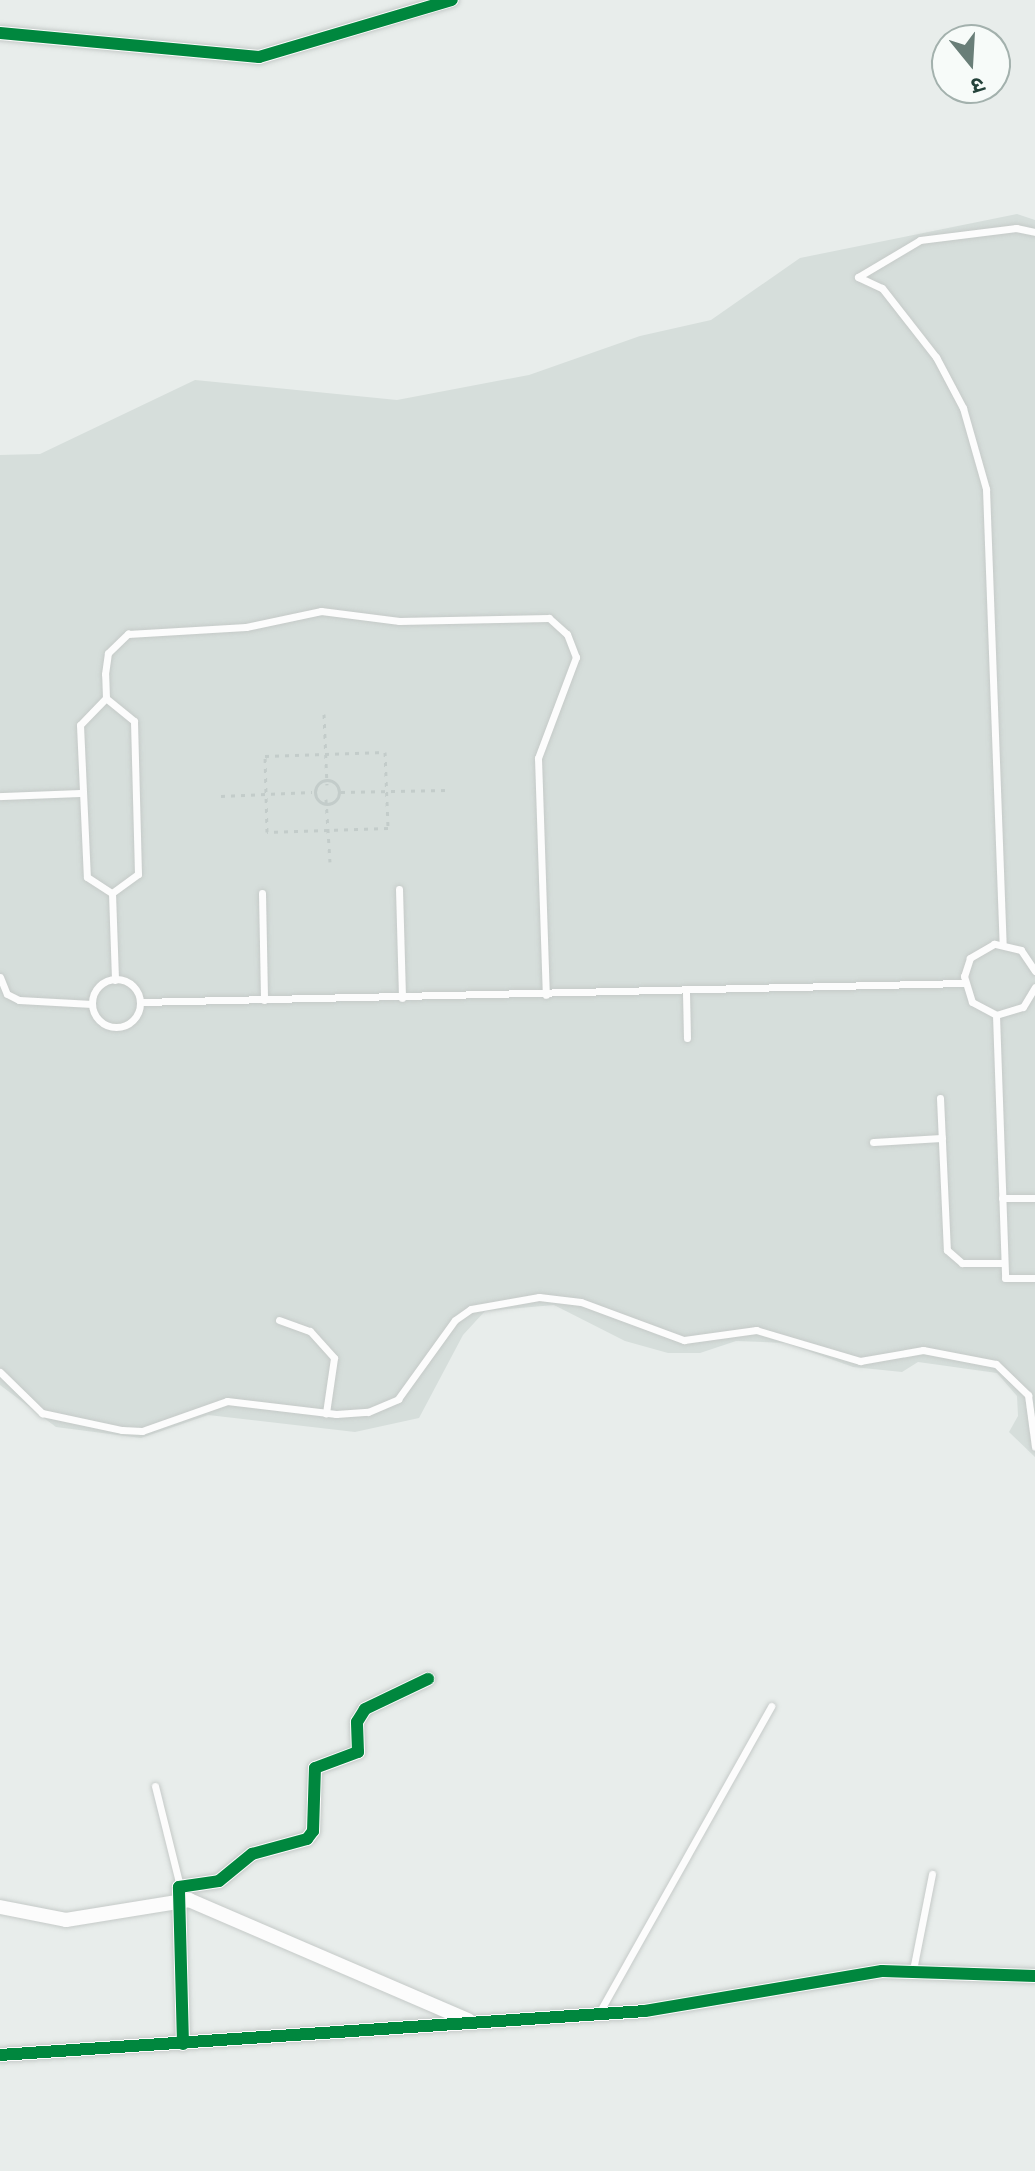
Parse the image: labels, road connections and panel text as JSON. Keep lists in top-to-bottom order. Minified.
{"north":"bottom"}
